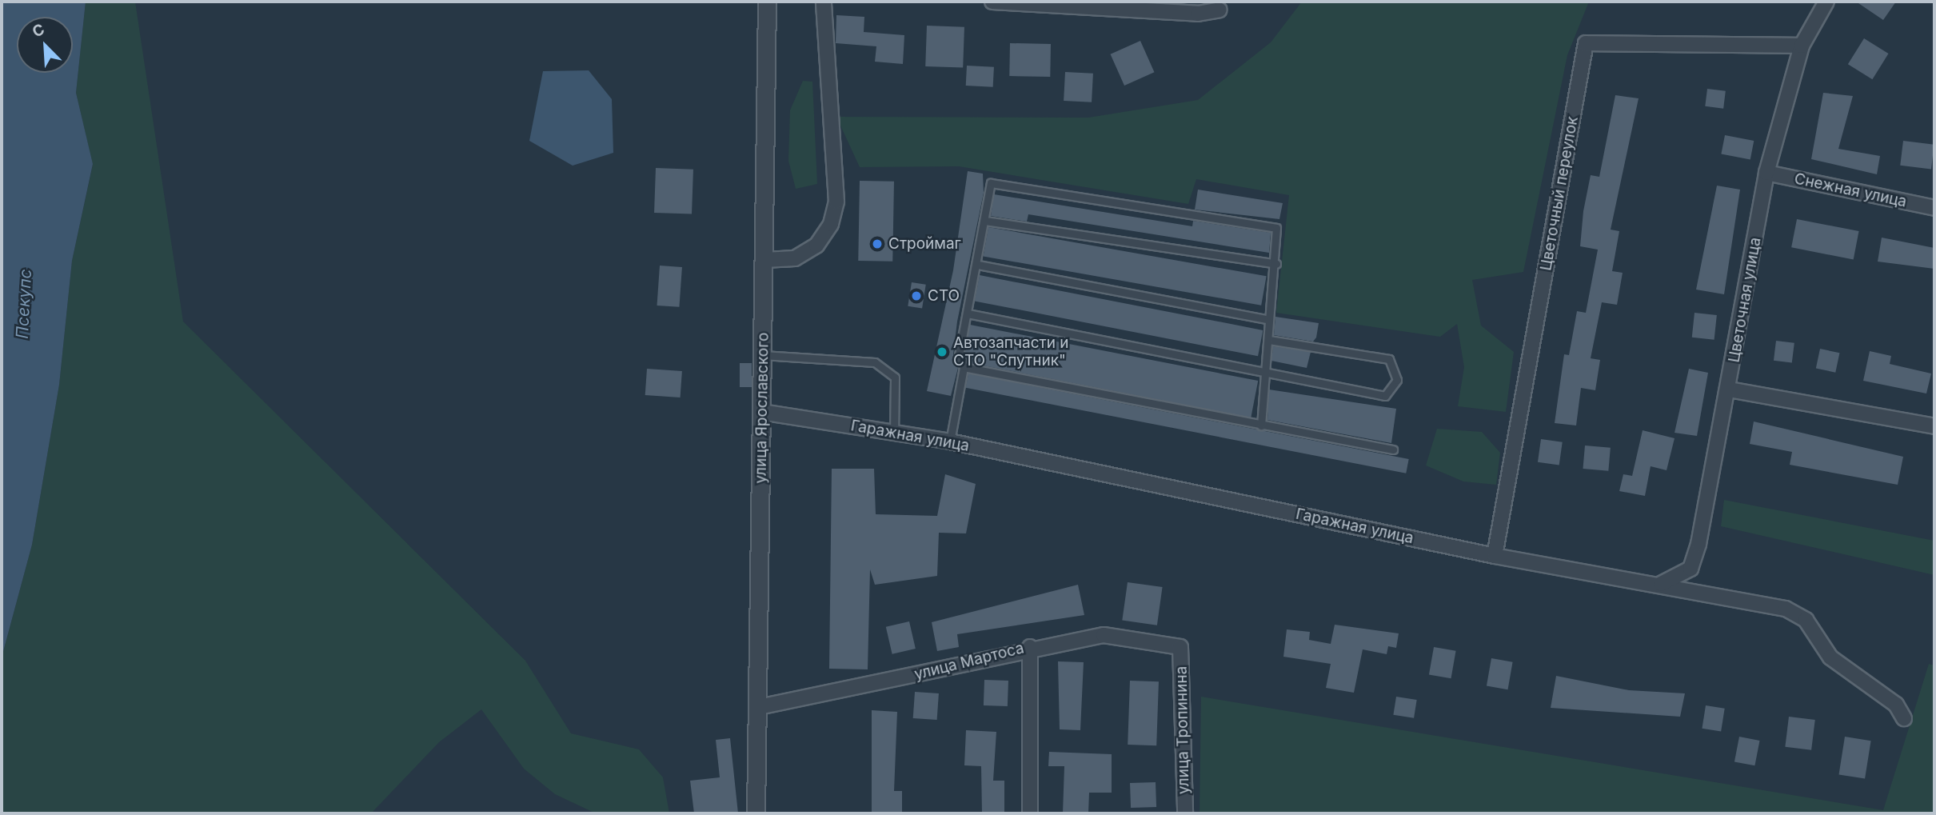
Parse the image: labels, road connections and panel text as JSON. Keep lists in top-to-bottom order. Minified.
{"streets":{"street":["Снежная улица","Цветочный переулок","Цветочная улица","улица Ярославского","Гаражная улица","улица Мартоса","улица Тропинина"]},"crossings":[["Снежная улица","Цветочная улица"],["Цветочный переулок","Цветочная улица"],["Цветочный переулок","Гаражная улица"],["Цветочная улица","Гаражная улица"],["улица Ярославского","Гаражная улица"],["улица Ярославского","улица Мартоса"],["улица Мартоса","улица Тропинина"]],"water":["Псекупс"],"places":["Строймаг","СТО","Автозапчасти и СТО \"Спутник\""],"north":"top left"}
